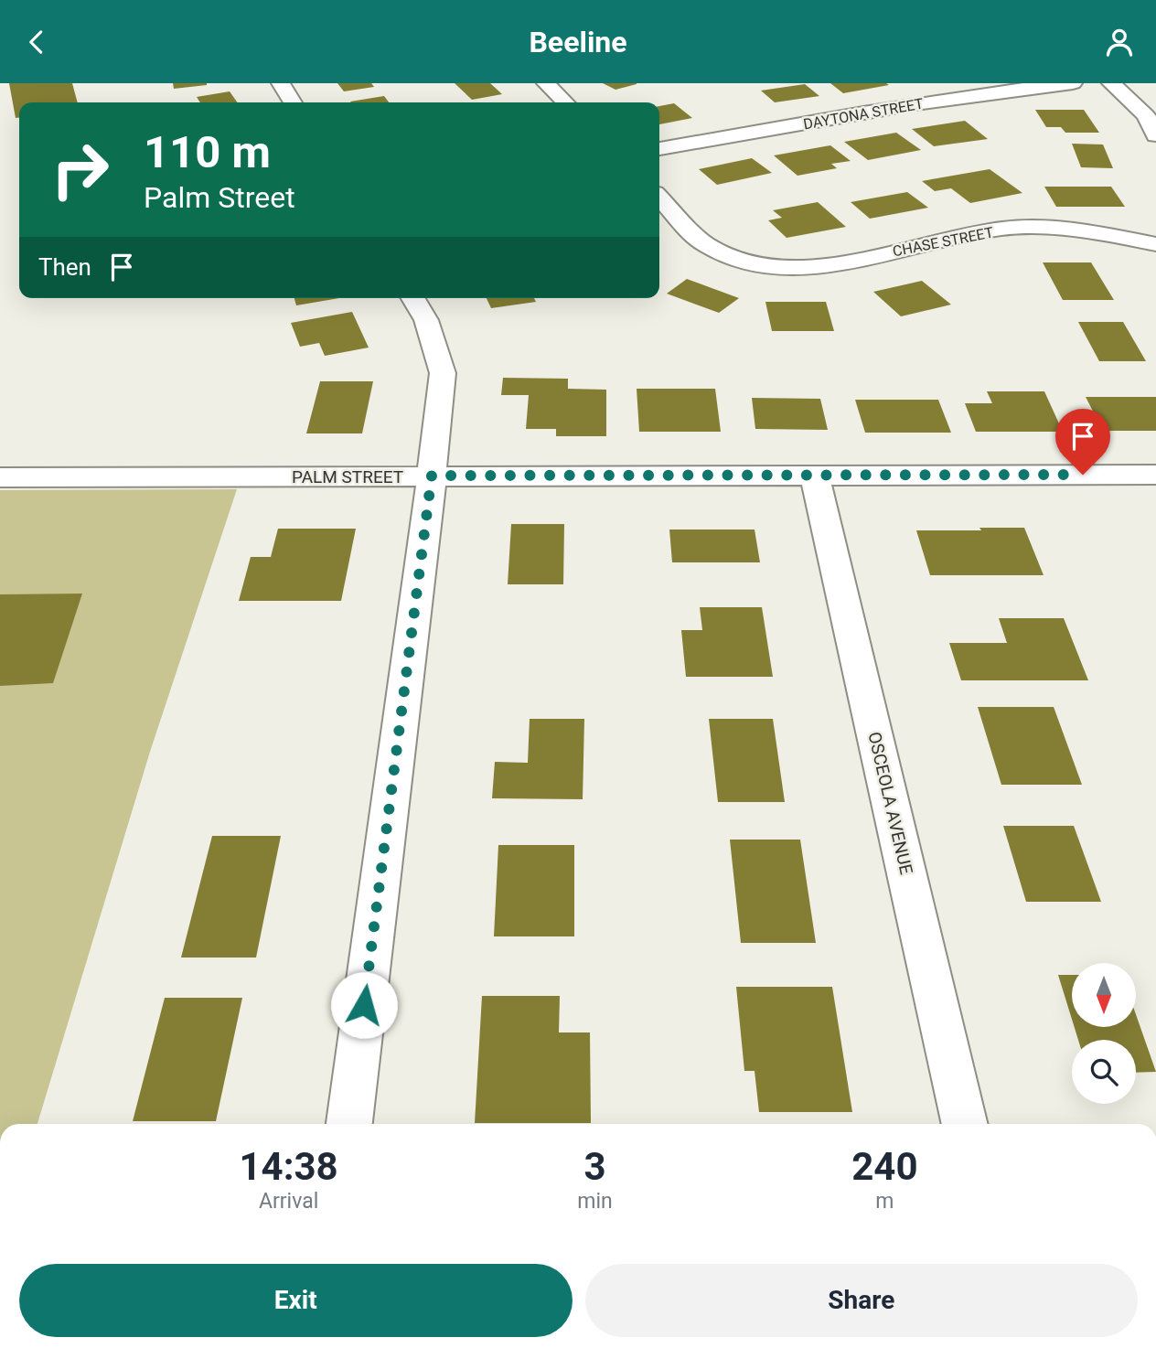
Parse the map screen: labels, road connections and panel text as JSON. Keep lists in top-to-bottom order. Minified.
{"streets":{"street":["DAYTONA STREET","CHASE STREET","PALM STREET","OSCEOLA AVENUE"]},"crossings":[["PALM STREET","OSCEOLA AVENUE"]],"north":"bottom","page":{"header":"Beeline","turn":["110 m","Palm Street"],"then":"Then","eta":["14:38","Arrival","3","min","240","m"],"buttons":["Exit","Share"]}}
